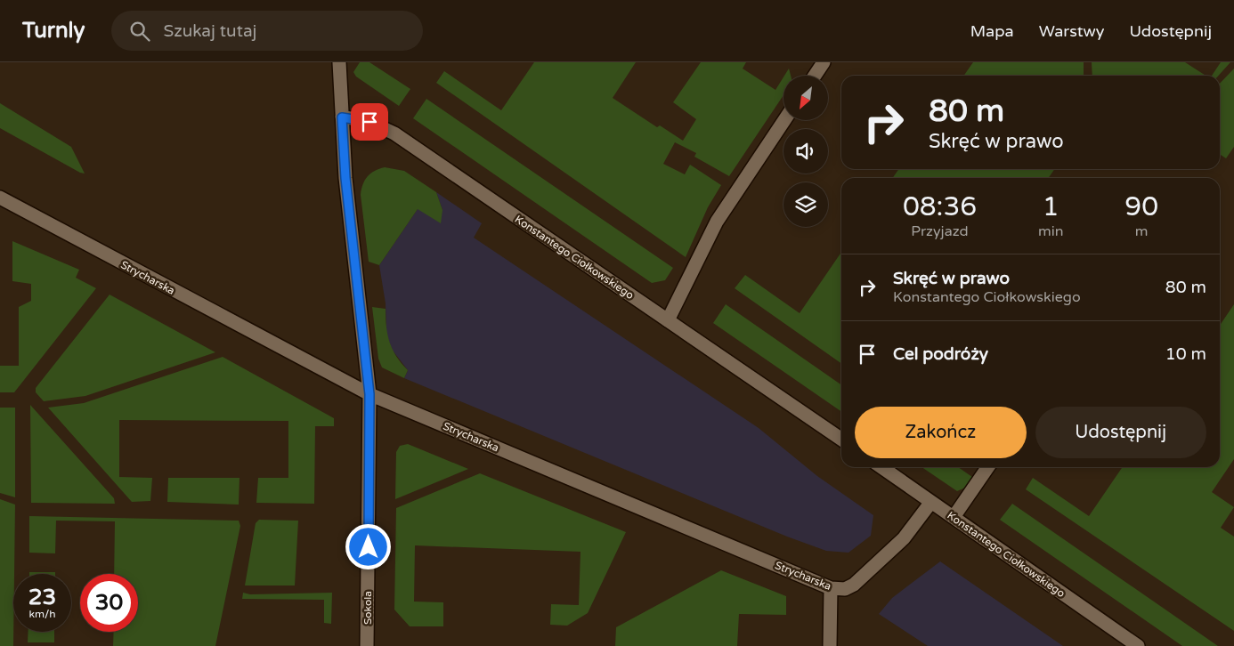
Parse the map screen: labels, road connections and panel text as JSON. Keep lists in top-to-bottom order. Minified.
{"streets":{"street":["Konstantego Ciołkowskiego","Strycharska","Sokola"]},"crossings":[["Konstantego Ciołkowskiego","Strycharska"],["Konstantego Ciołkowskiego","Sokola"],["Strycharska","Sokola"]],"north":"bottom left","page":{"header":"Turnly","search":"Szukaj tutaj","nav":["Mapa","Warstwy","Udostępnij"],"turn":["80 m","Skręć w prawo"],"eta":["08:36","Przyjazd","1","min","90","m"],"list":[{"name":"Skręć w prawo","note":"Konstantego Ciołkowskiego","value":"80 m"},{"name":"Cel podróży","value":"10 m"}],"buttons":["Zakończ","Udostępnij"],"speed":"23 km/h","limit":"30"}}
